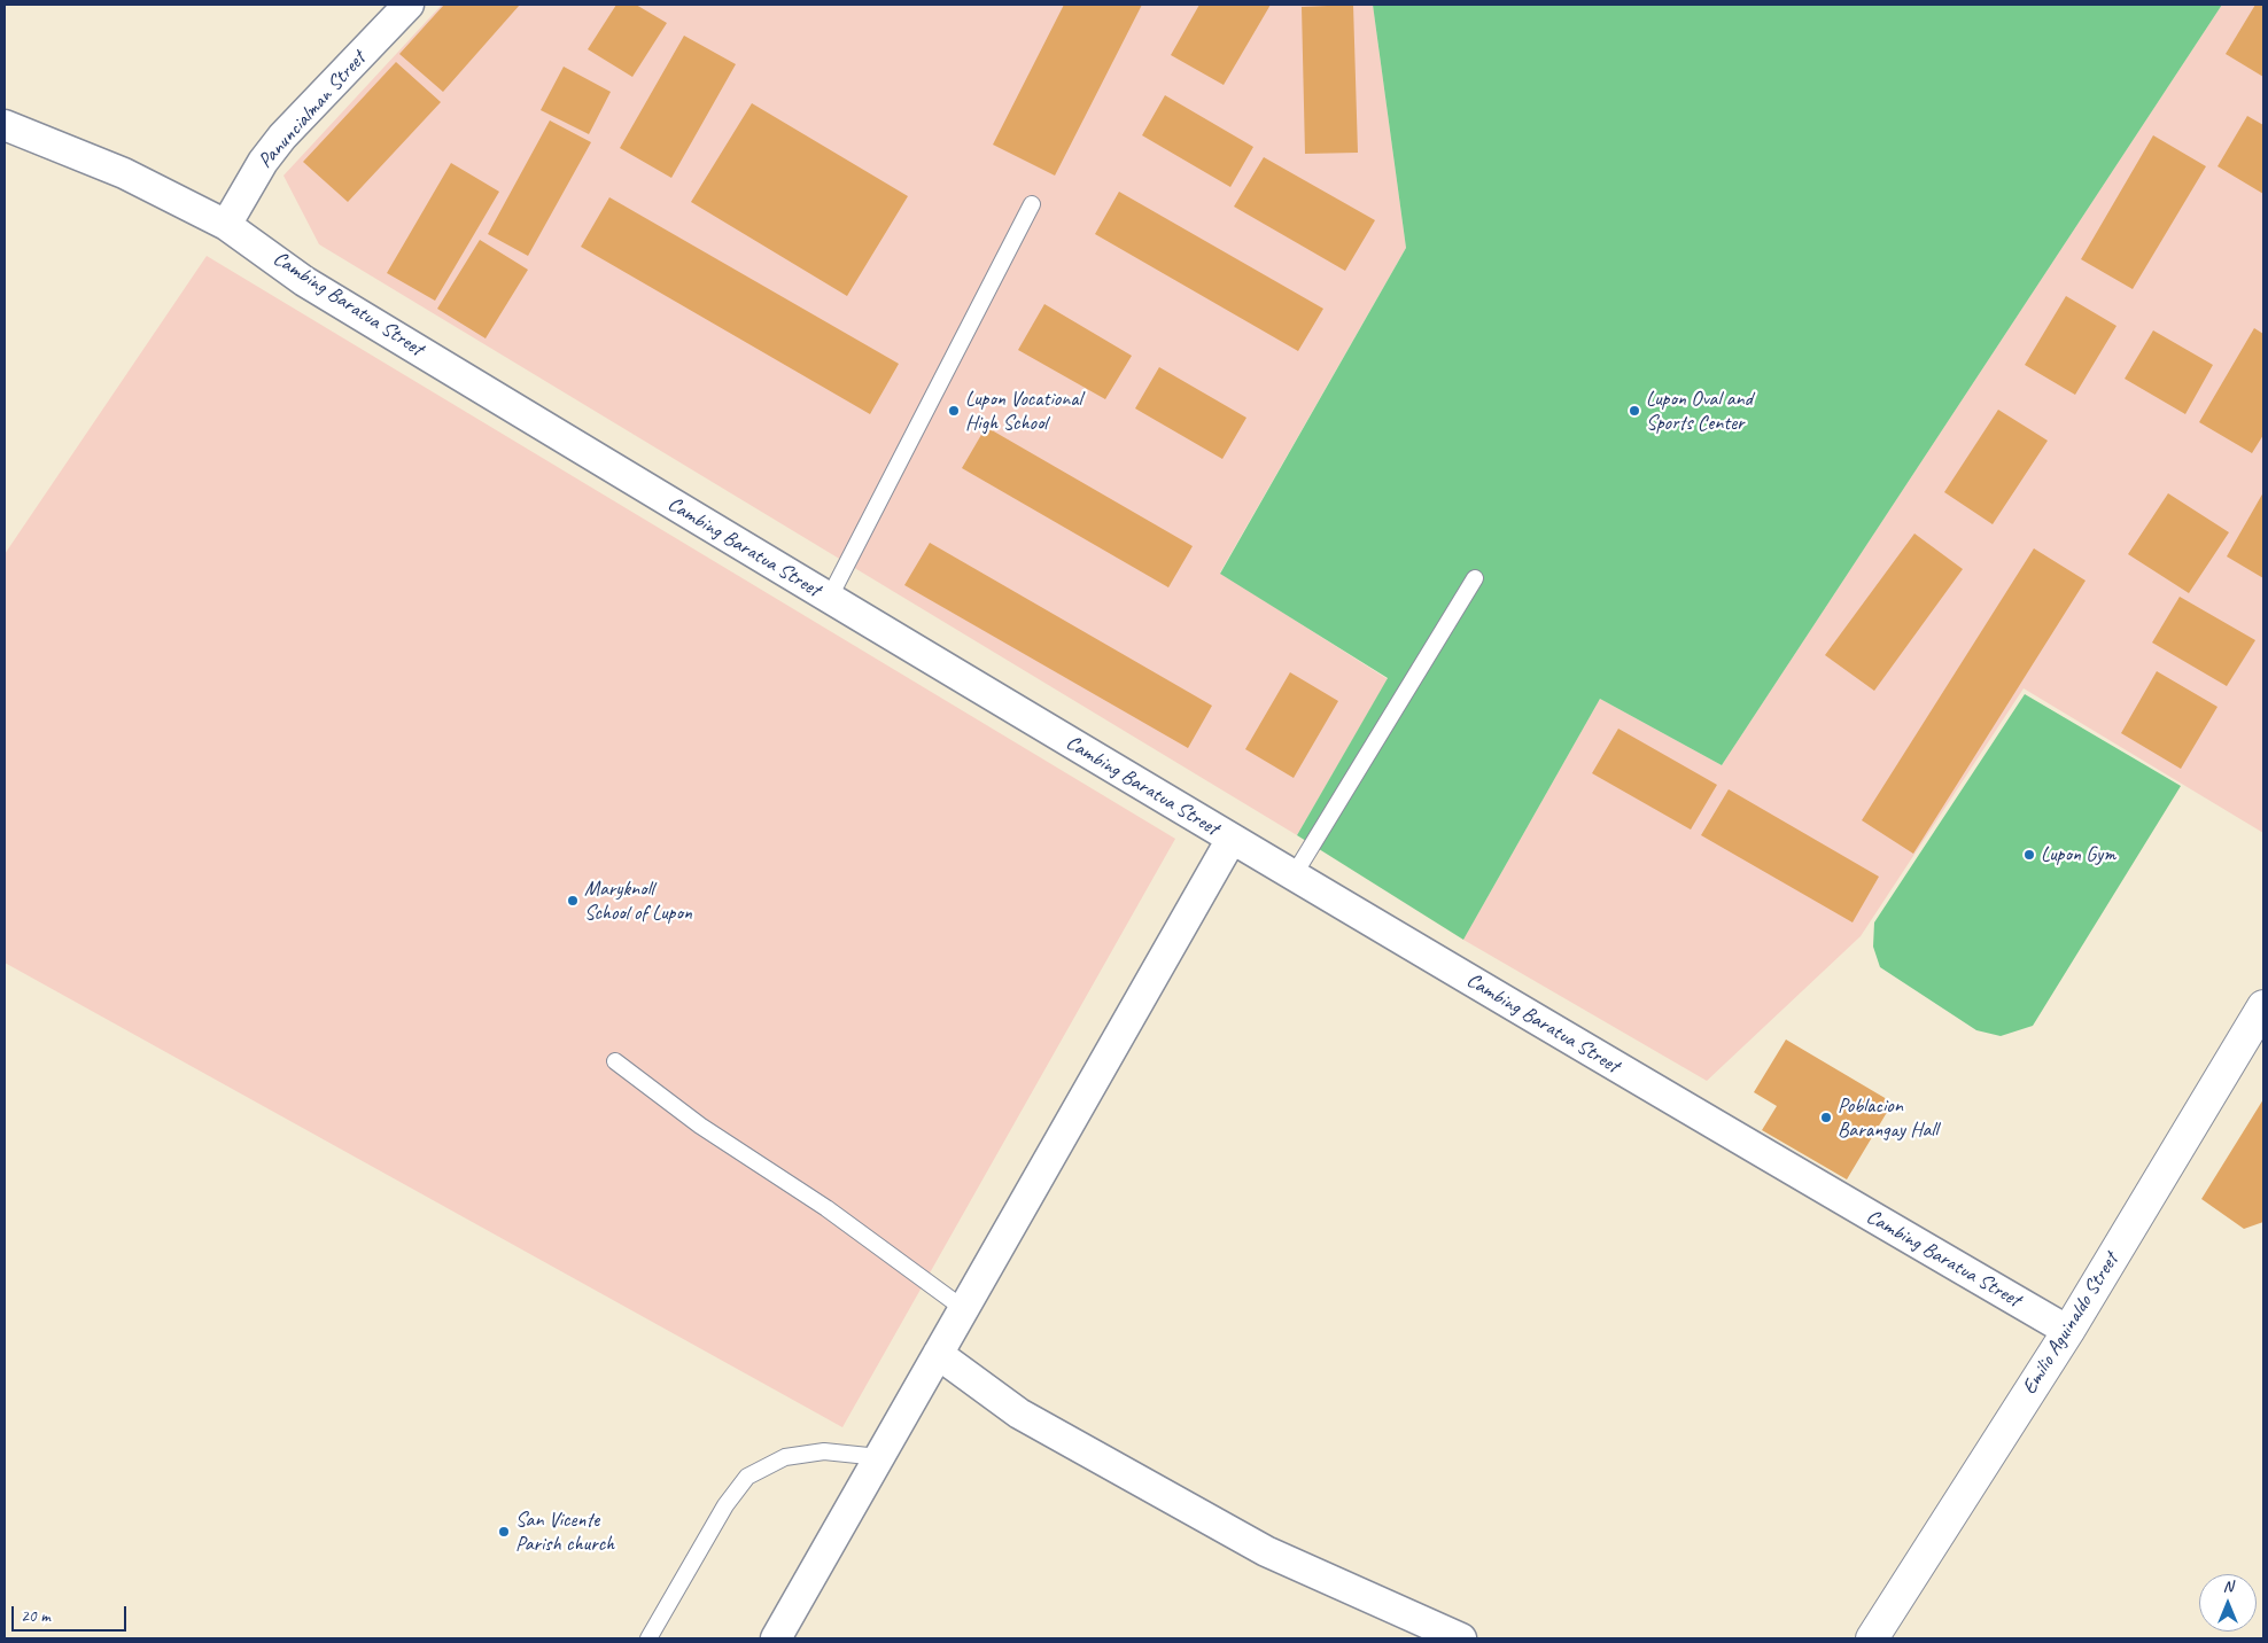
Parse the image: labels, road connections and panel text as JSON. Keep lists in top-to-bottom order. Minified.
{"streets":{"street":["Panuncialman Street","Cambing Baratua Street","Emilio Aguinaldo Street"]},"crossings":[["Panuncialman Street","Cambing Baratua Street"],["Cambing Baratua Street","Emilio Aguinaldo Street"]],"places":["Lupon Vocational High School","Lupon Oval and Sports Center","Lupon Gym","Maryknoll School of Lupon","Poblacion Barangay Hall","San Vicente Parish church"],"scale_bar":"20 m","north":"top"}
